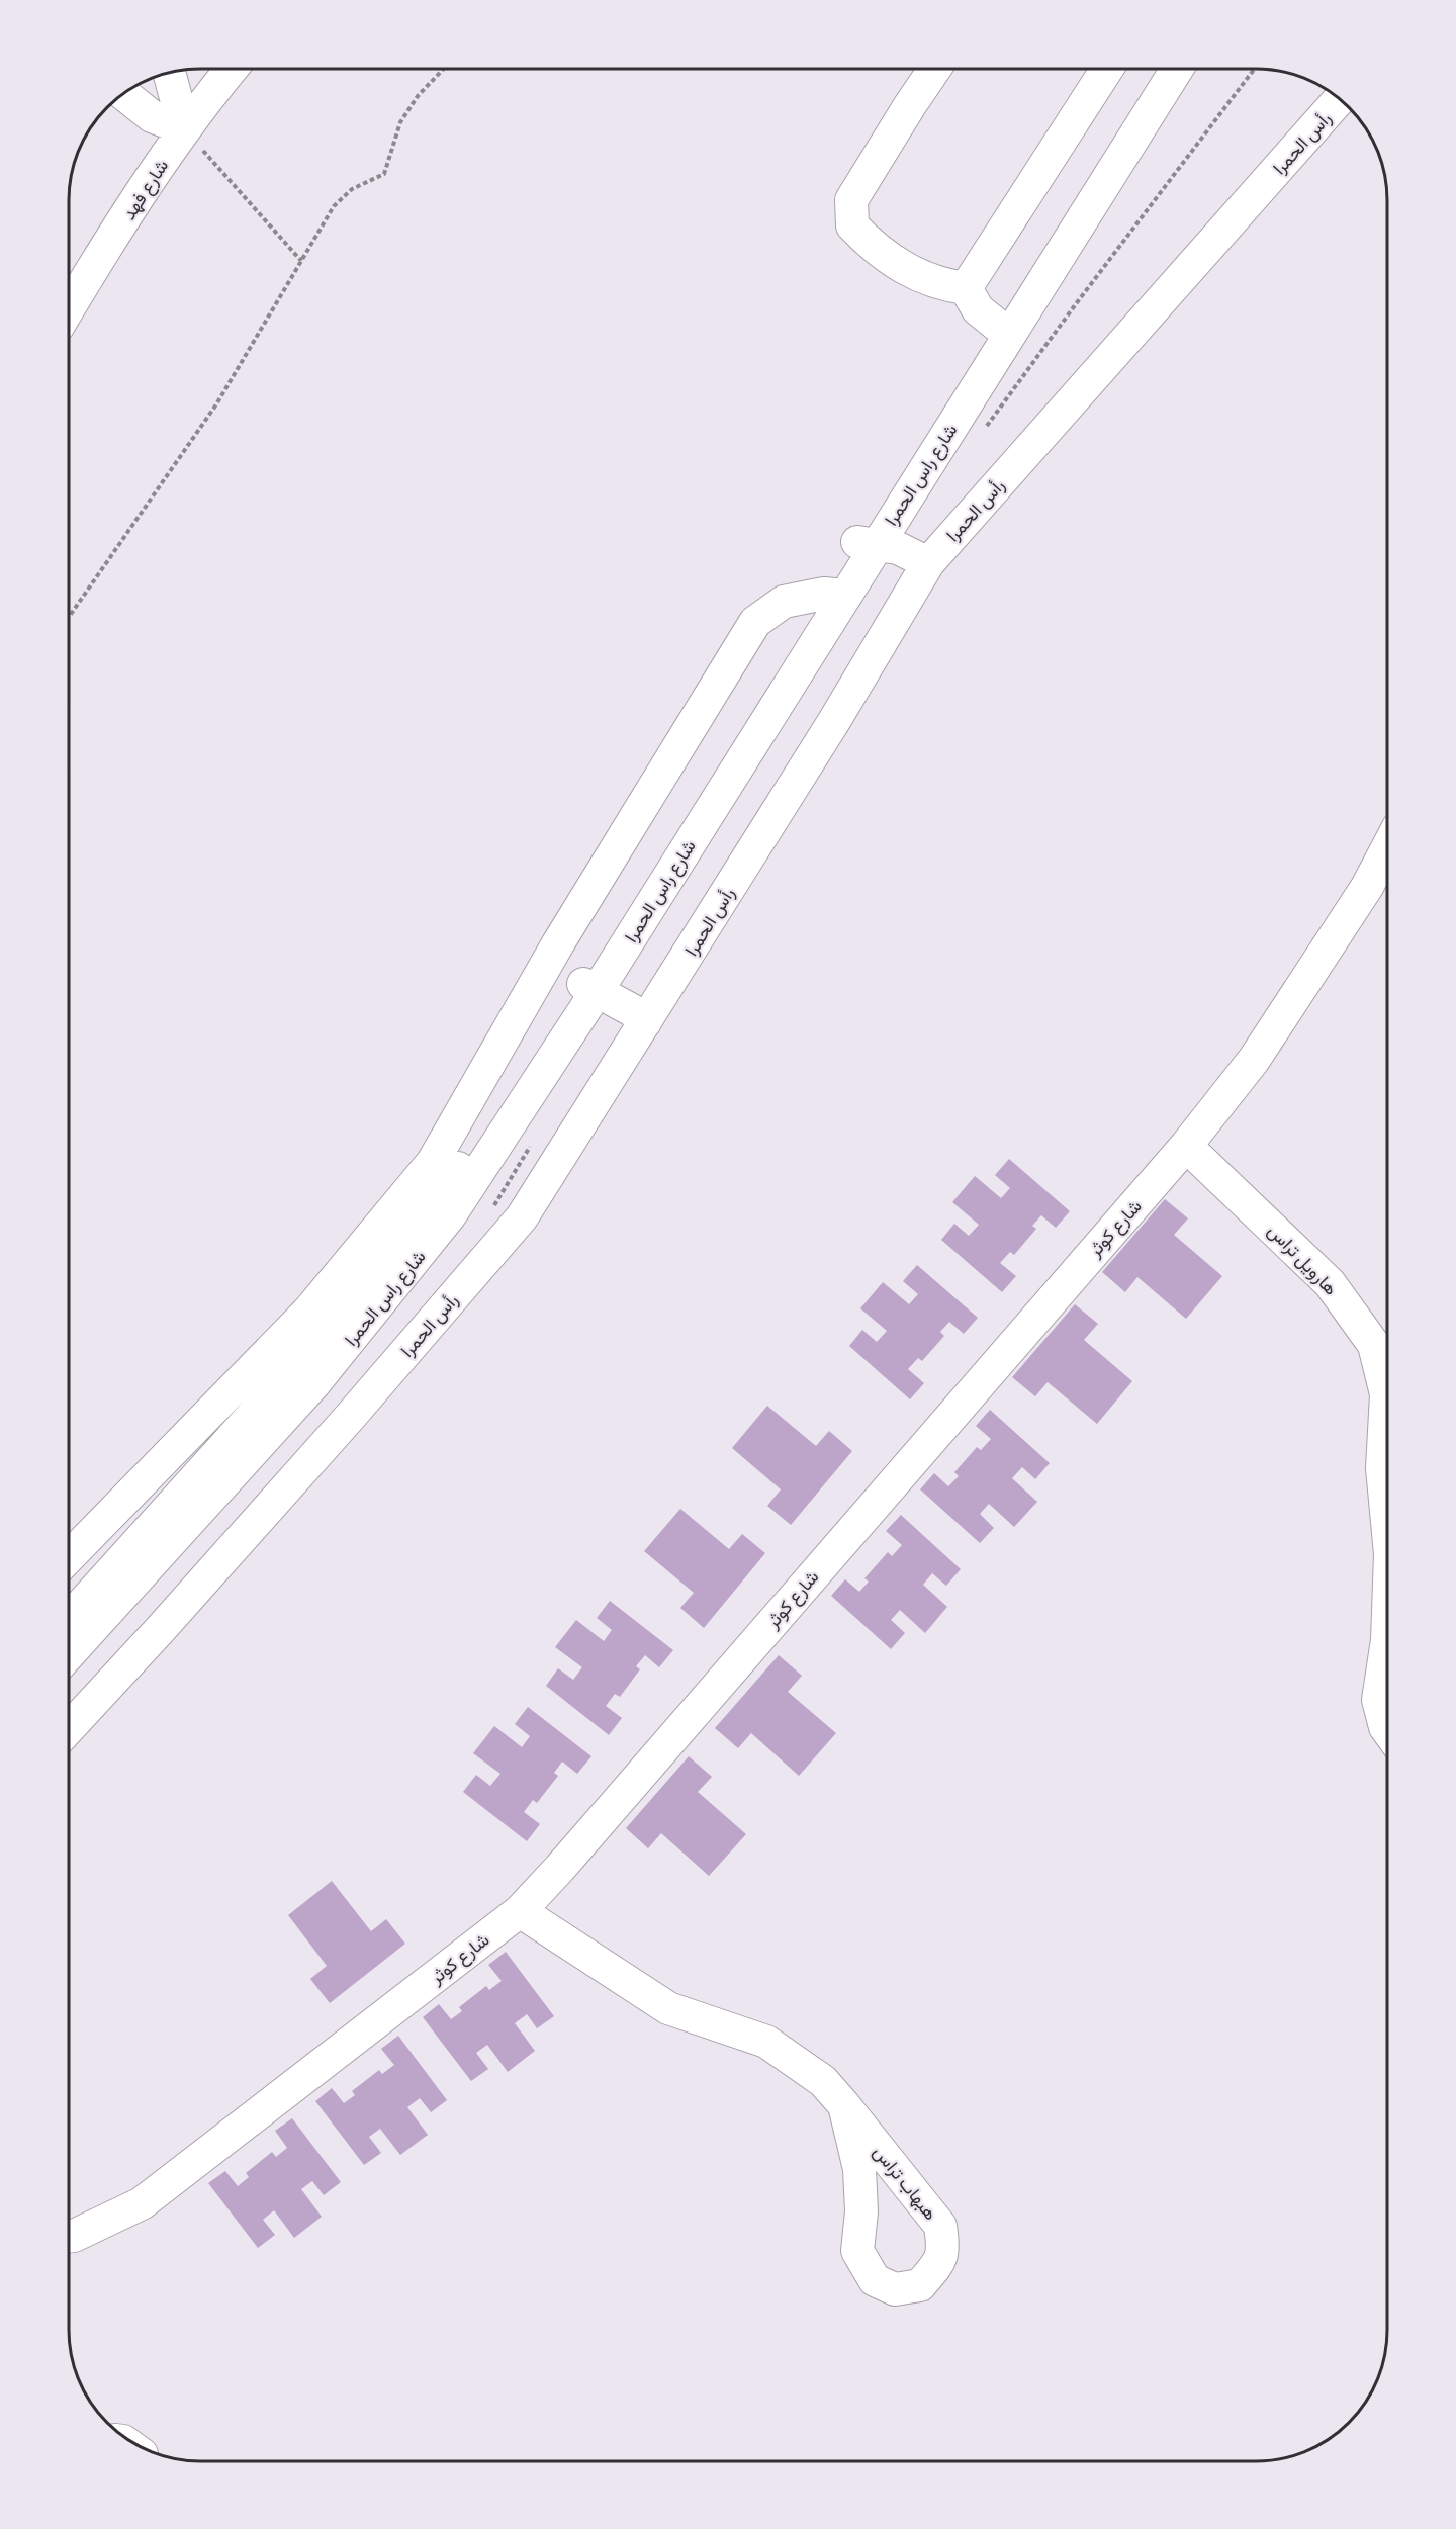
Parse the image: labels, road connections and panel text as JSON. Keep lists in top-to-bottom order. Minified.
{"streets":{"street":["رأس الحمرا","شارع فهد","شارع راس الحمرا","شارع كوثر","هارويل تراس","هبهاب تراس"]},"crossings":[["شارع كوثر","هارويل تراس"],["شارع كوثر","هبهاب تراس"]]}
